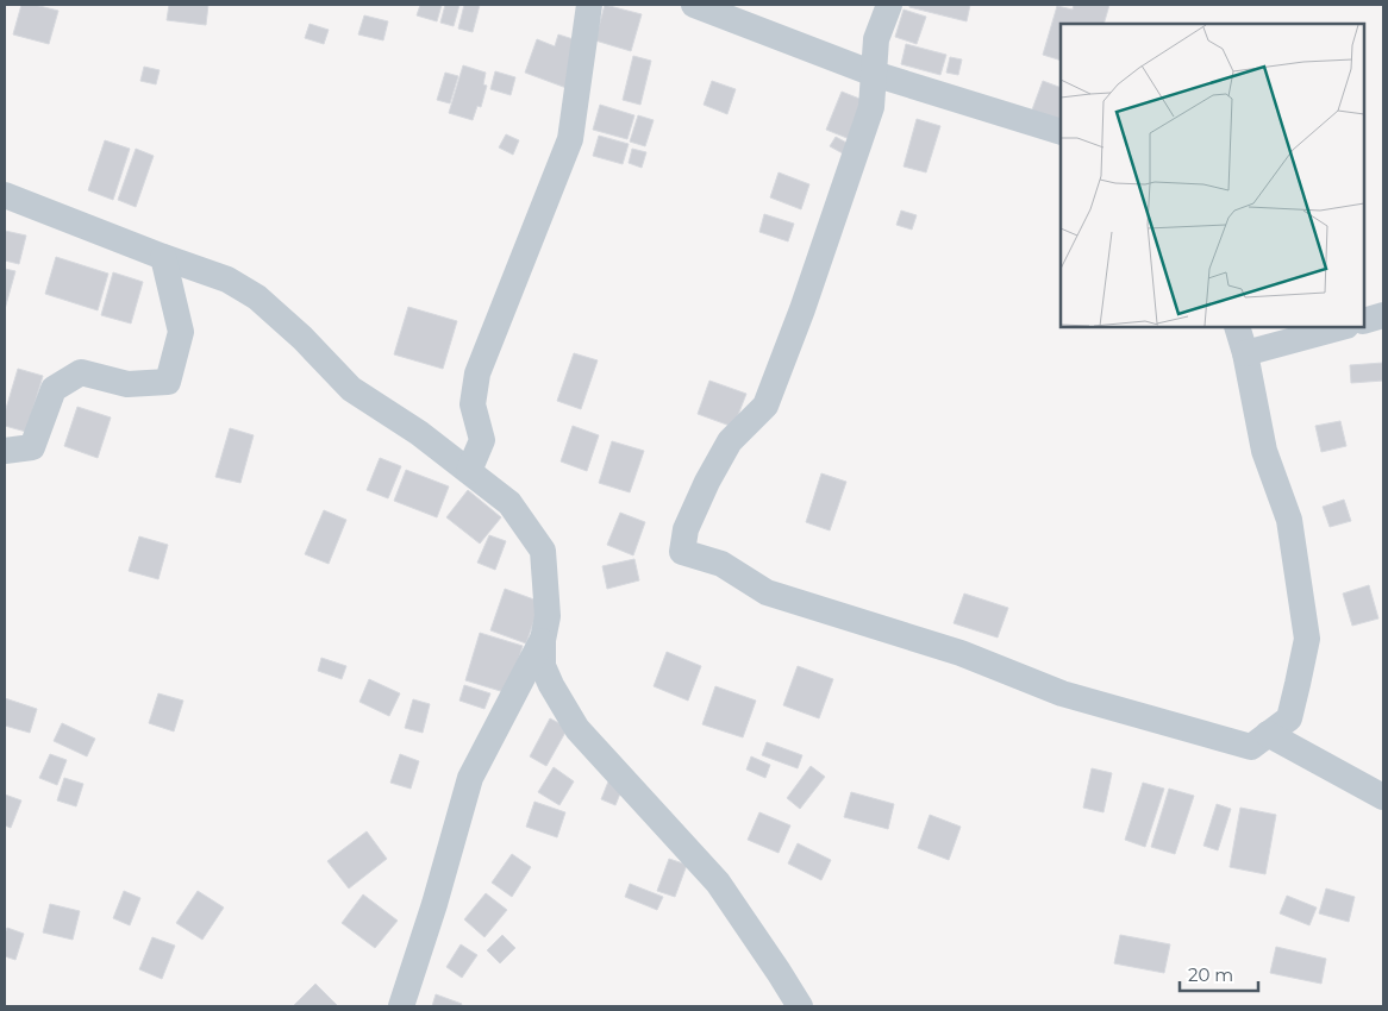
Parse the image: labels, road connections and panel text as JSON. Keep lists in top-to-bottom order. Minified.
{"scale_bar":"20 m"}
